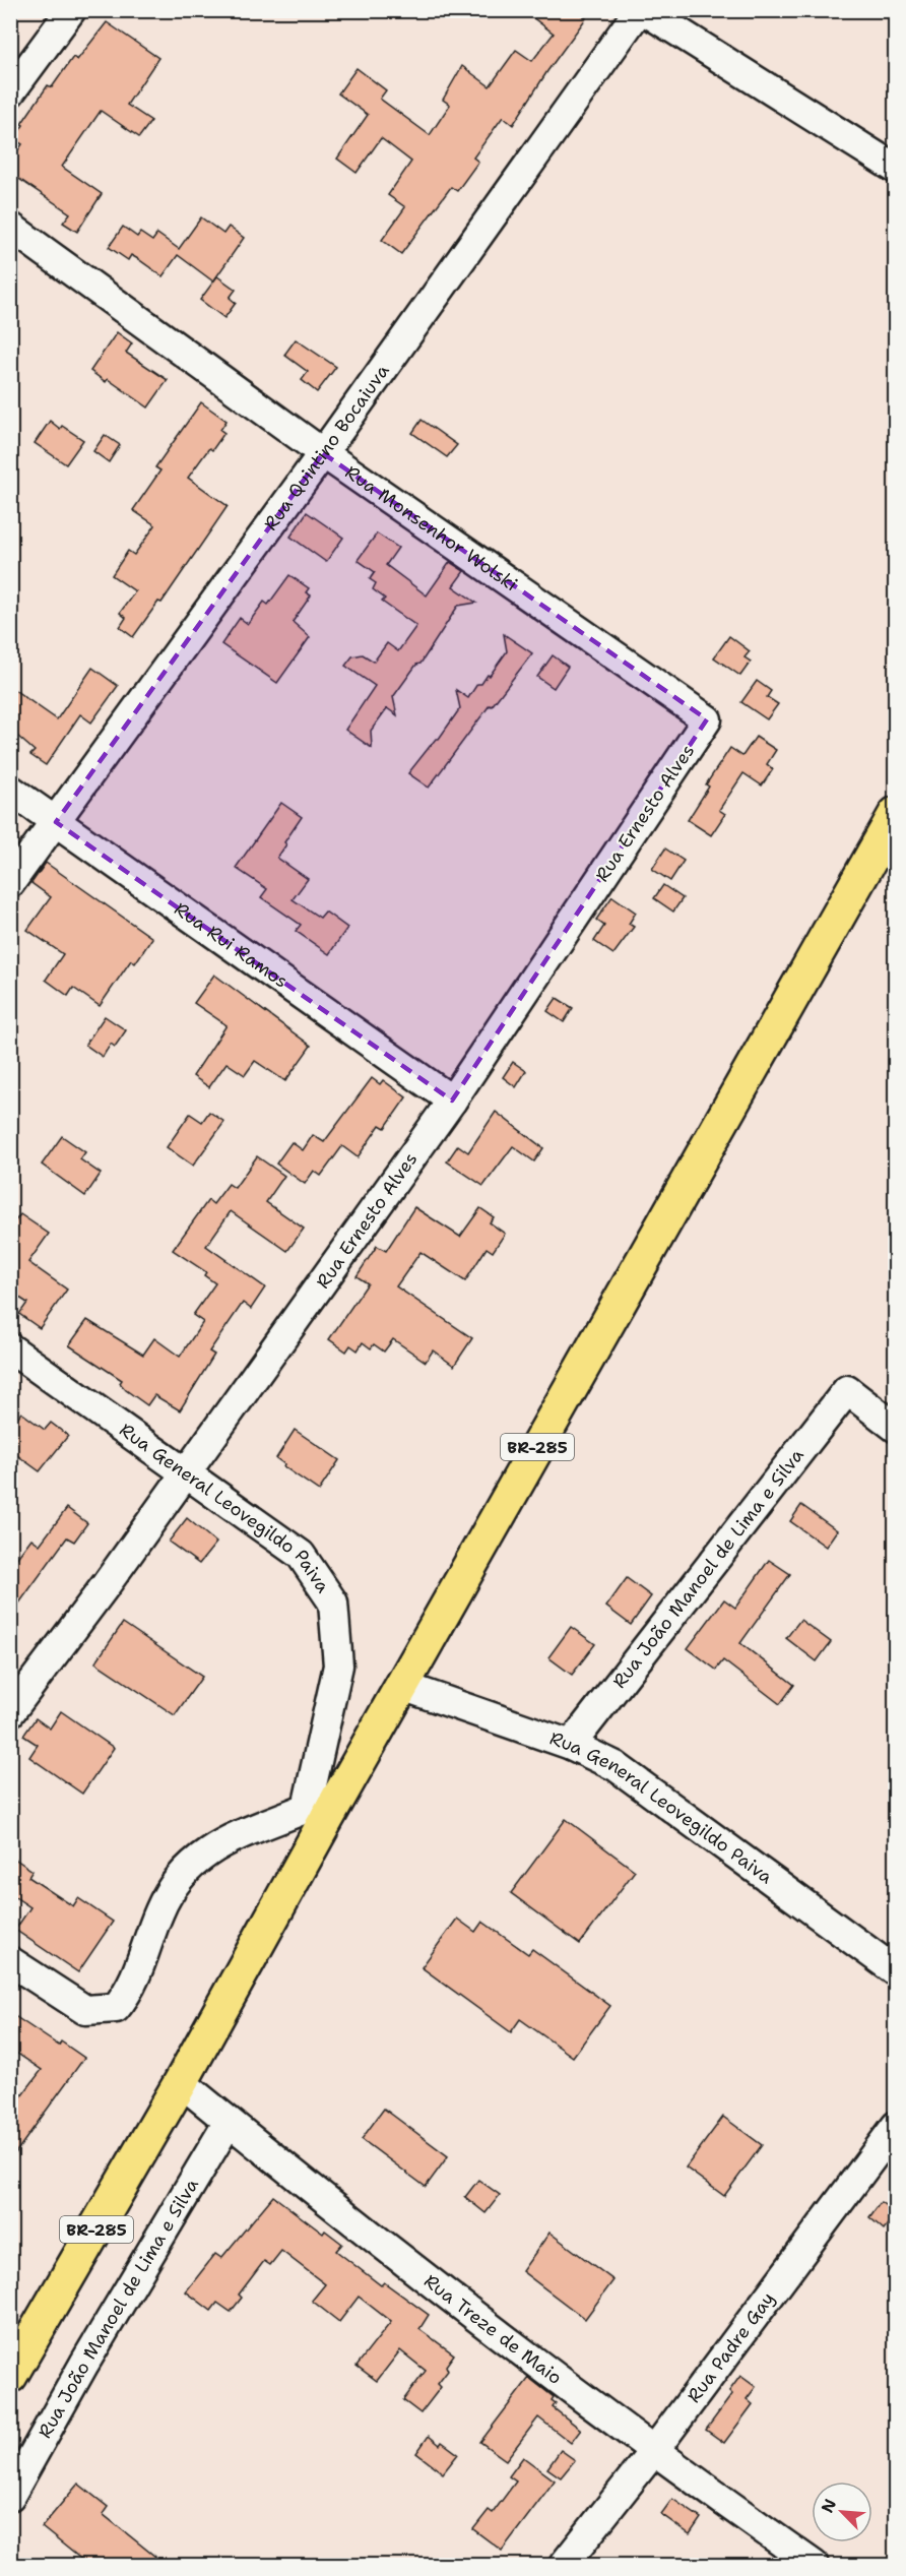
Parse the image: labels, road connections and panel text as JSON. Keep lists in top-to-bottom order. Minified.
{"streets":{"highway":["BR-285"],"street":["Rua Quintino Bocaiuva","Rua Monsenhor Wolski","Rua Ernesto Alves","Rua Rui Ramos","Rua General Leovegildo Paiva","Rua João Manoel de Lima e Silva","Rua Treze de Maio","Rua Padre Gay"]},"crossings":[["Rua Quintino Bocaiuva","Rua Monsenhor Wolski"],["Rua Quintino Bocaiuva","Rua Rui Ramos"],["Rua Monsenhor Wolski","Rua Ernesto Alves"],["Rua Ernesto Alves","Rua Rui Ramos"],["Rua Ernesto Alves","Rua General Leovegildo Paiva"],["BR-285","Rua General Leovegildo Paiva"],["BR-285","Rua Treze de Maio"],["Rua General Leovegildo Paiva","Rua João Manoel de Lima e Silva"],["Rua João Manoel de Lima e Silva","Rua Treze de Maio"],["Rua Treze de Maio","Rua Padre Gay"]],"north":"top left"}
